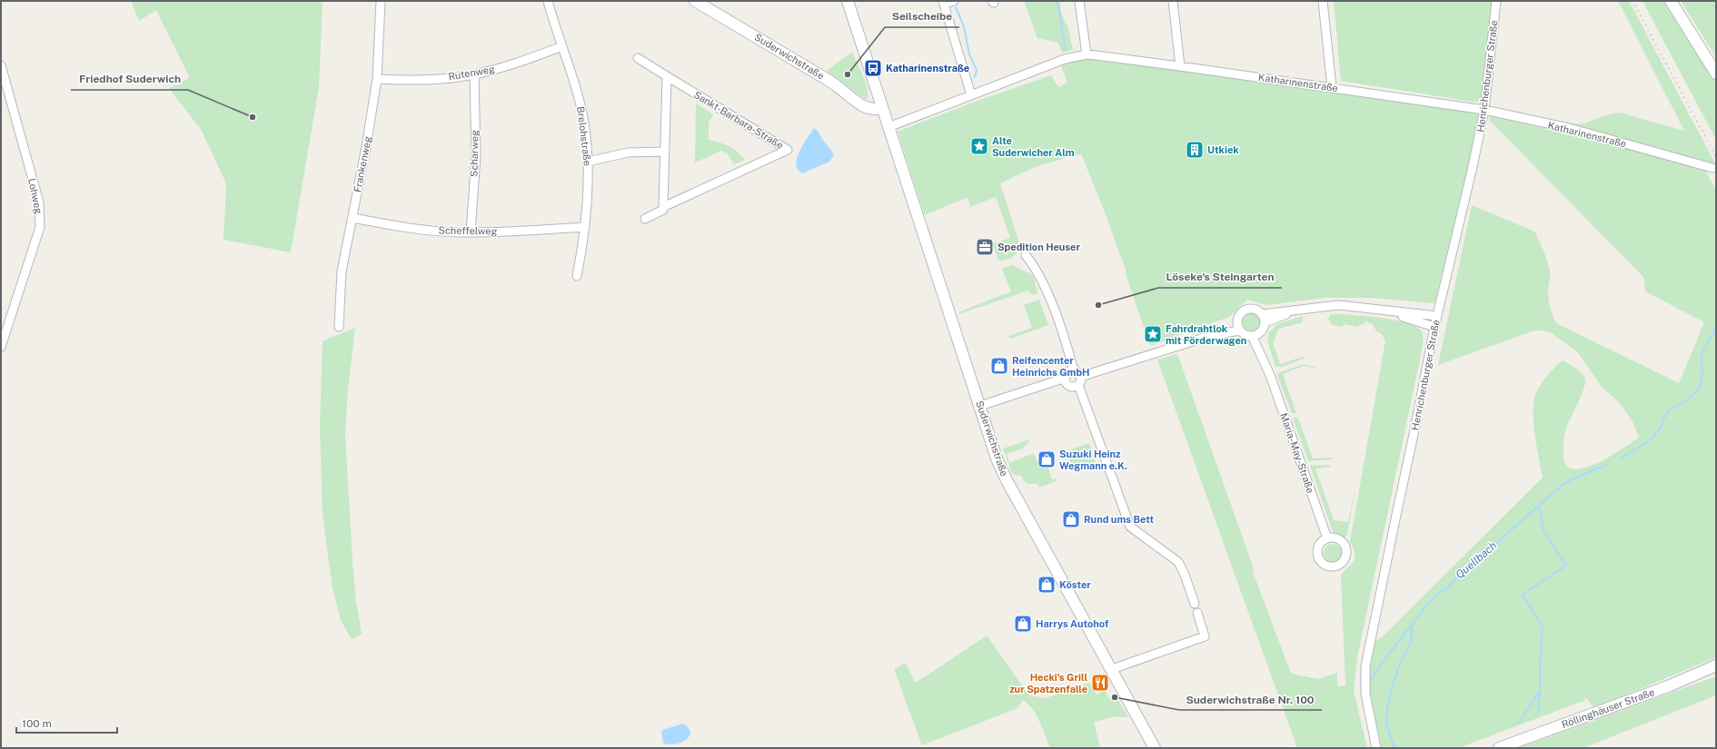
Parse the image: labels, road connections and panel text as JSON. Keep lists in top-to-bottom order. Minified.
{"streets":{"main road":["Suderwichstraße","Röllinghäuser Straße"],"street":["Rutenweg","Henrichenburger Straße","Katharinenstraße","Sankt-Barbara-Straße","Brelohstraße","Scharweg","Frankenweg","Lohweg","Scheffelweg","Maria-May-Straße"]},"crossings":[["Suderwichstraße","Katharinenstraße"],["Rutenweg","Brelohstraße"],["Rutenweg","Scharweg"],["Rutenweg","Frankenweg"],["Henrichenburger Straße","Katharinenstraße"],["Brelohstraße","Scheffelweg"],["Scharweg","Scheffelweg"],["Frankenweg","Scheffelweg"]],"water":["Quellbach"],"places":{"bus stop":["Katharinenstraße"],"other":["Seilscheibe","Friedhof Suderwich","Löseke's Steingarten","Suderwichstraße Nr. 100"],"place":["Alte Suderwicher Alm","Fahrdrahtlok mit Förderwagen"],"building":["Utkiek"],"office":["Spedition Heuser"],"shop":["Reifencenter Heinrichs GmbH","Suzuki Heinz Wegmann e.K.","Rund ums Bett","Köster","Harrys Autohof"],"restaurant":["Hecki's Grill zur Spatzenfalle"]},"scale_bar":"100 m"}
